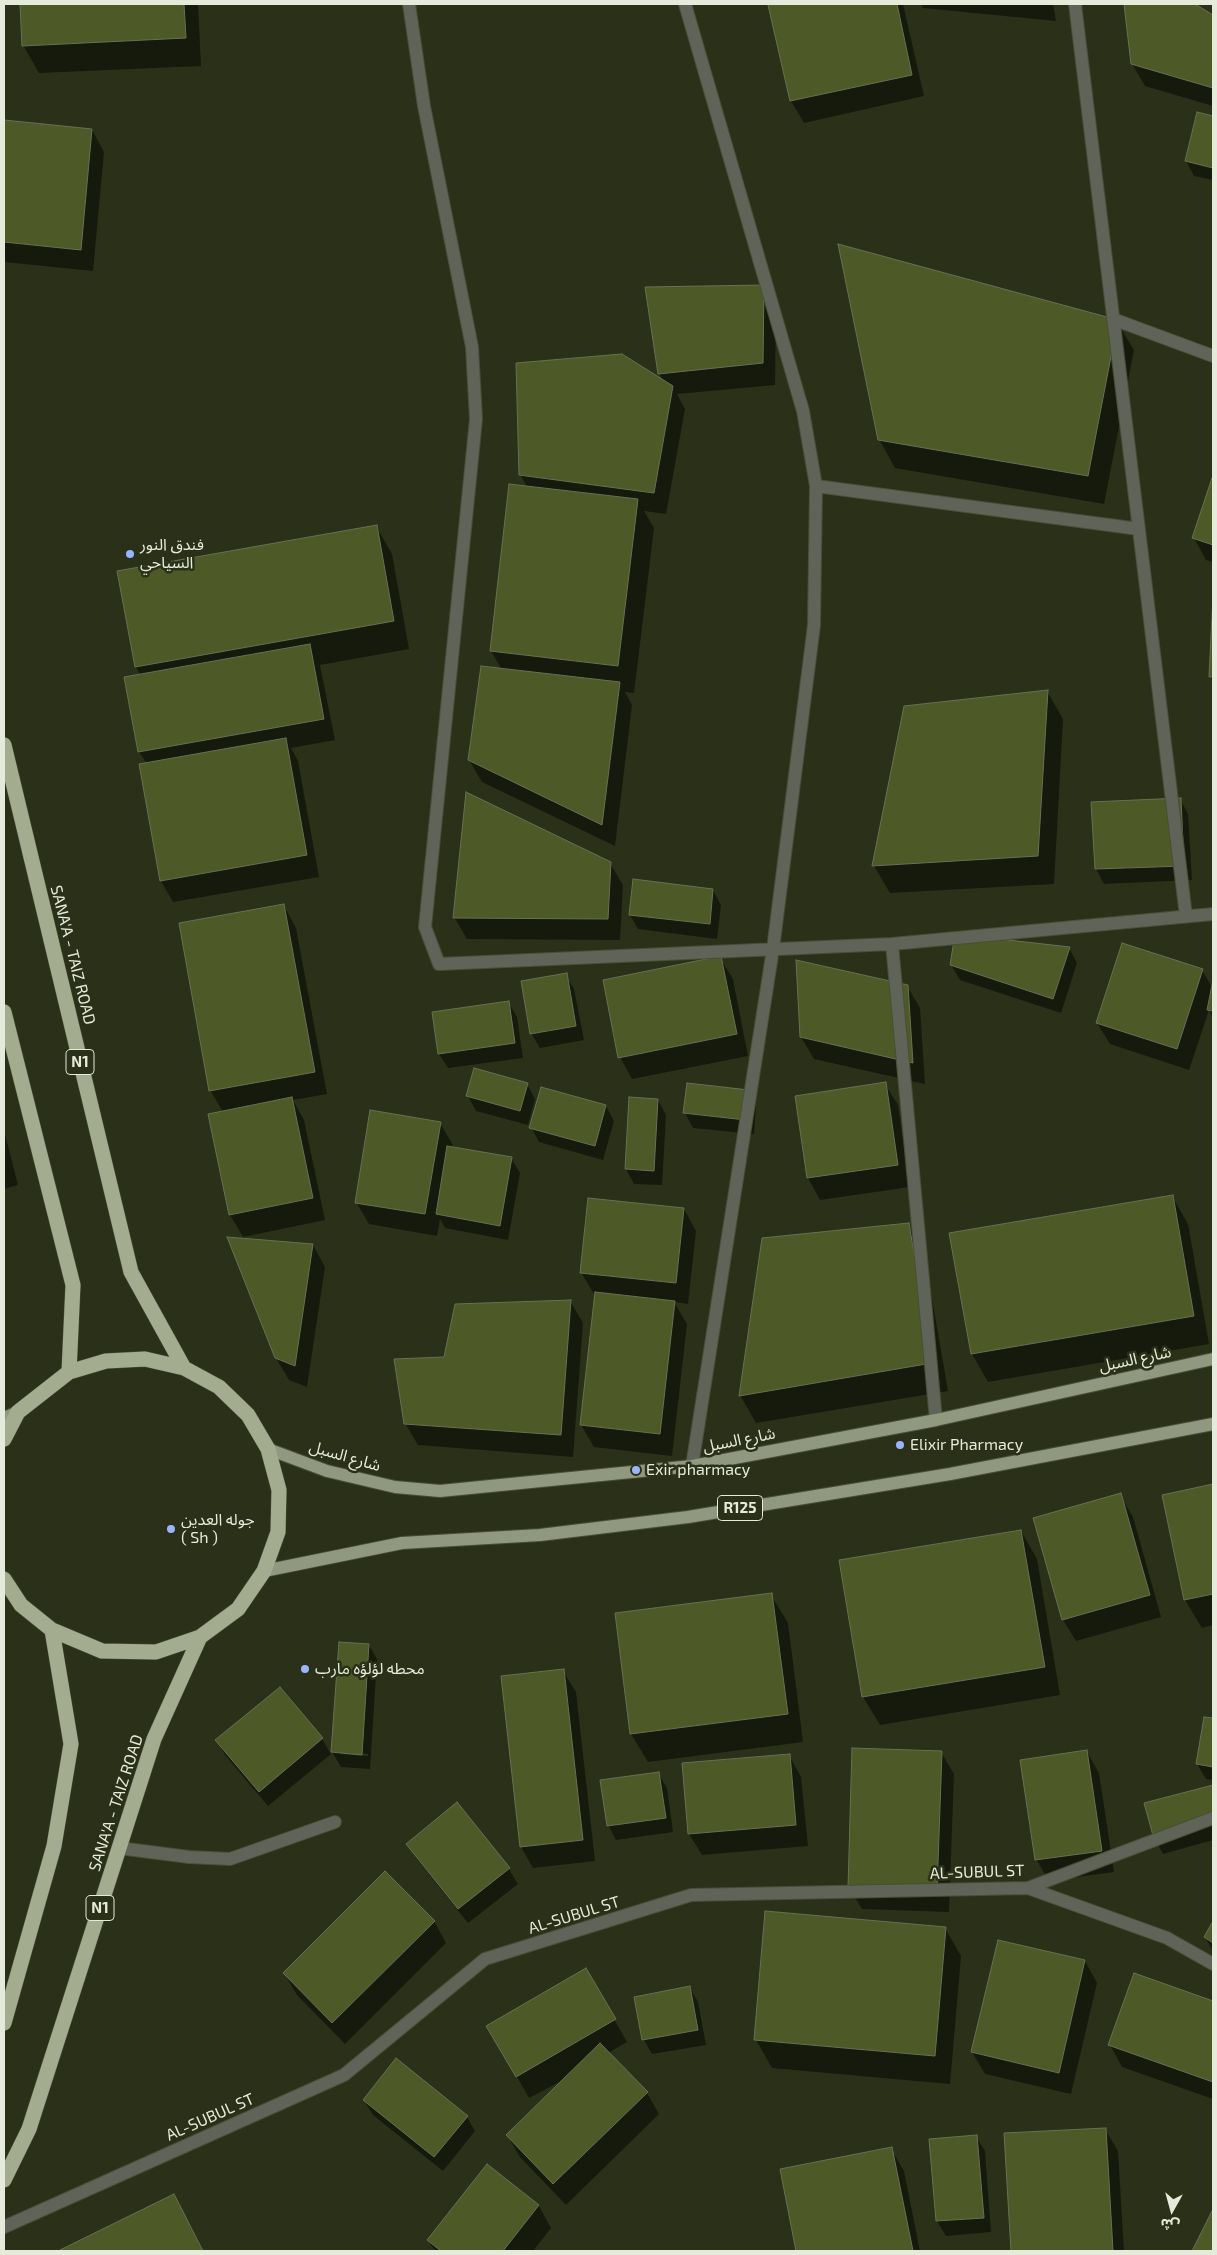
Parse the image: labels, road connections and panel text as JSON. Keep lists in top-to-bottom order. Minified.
{"streets":{"highway":["SANA'A - TAIZ ROAD","N1"],"main road":["شارع السبل","R125"],"street":["AL-SUBUL ST"]},"places":["فندق النور السياحي","Elixir Pharmacy","Exir pharmacy","جوله العدين ( Sh )","محطه لؤلؤه مارب"],"north":"bottom"}
